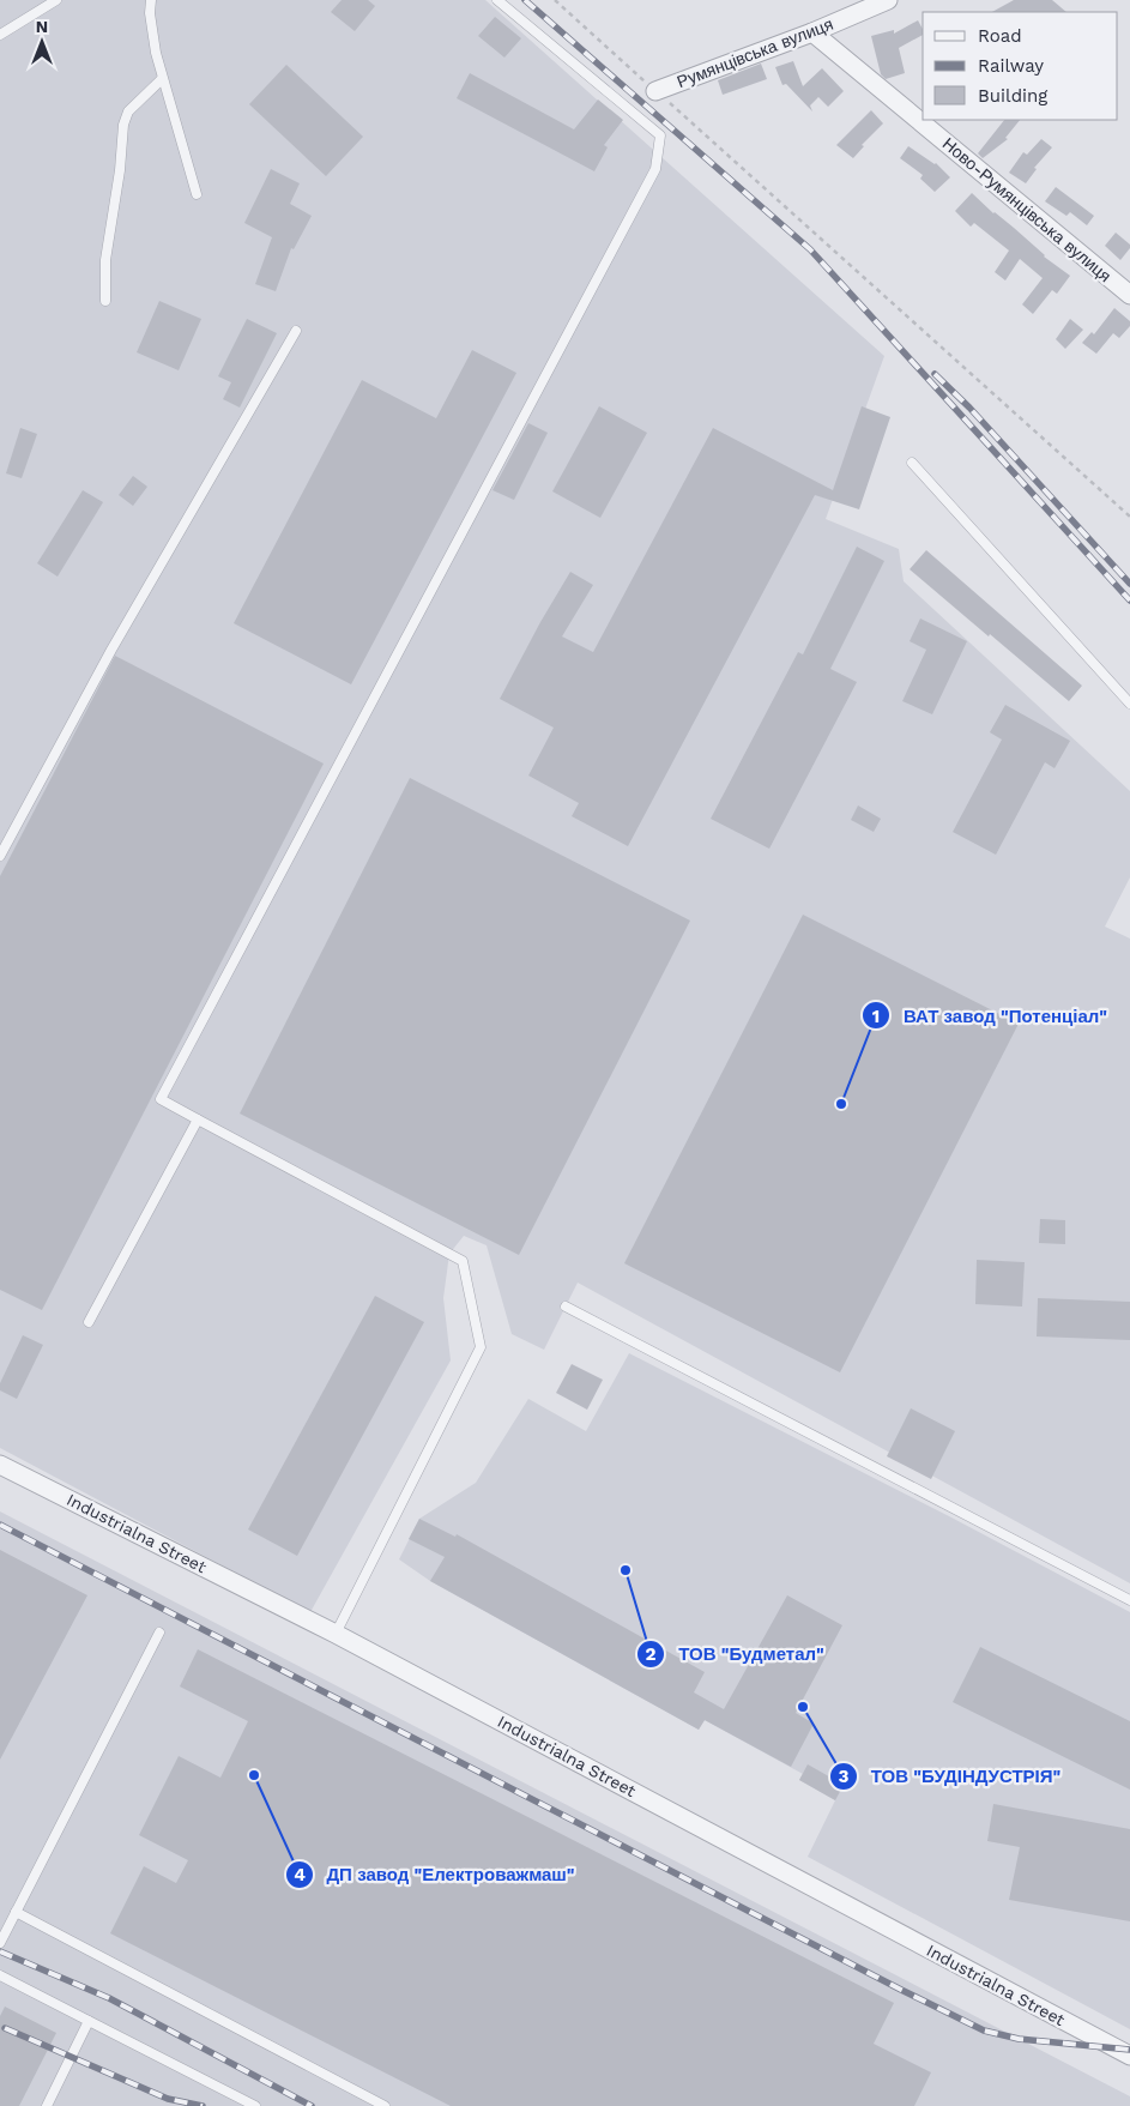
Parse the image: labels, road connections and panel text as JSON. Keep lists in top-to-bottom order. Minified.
{"streets":{"street":["Румянцівська вулиця","Ново-Румянцівська вулиця","Industrialna Street"]},"crossings":[["Румянцівська вулиця","Ново-Румянцівська вулиця"]],"places":["ВАТ завод \"Потенціал\"","ТОВ \"Будметал\"","ТОВ \"БУДІНДУСТРІЯ\"","ДП завод \"Електроважмаш\""],"legend":["Road","Railway","Building"],"north":"top"}
